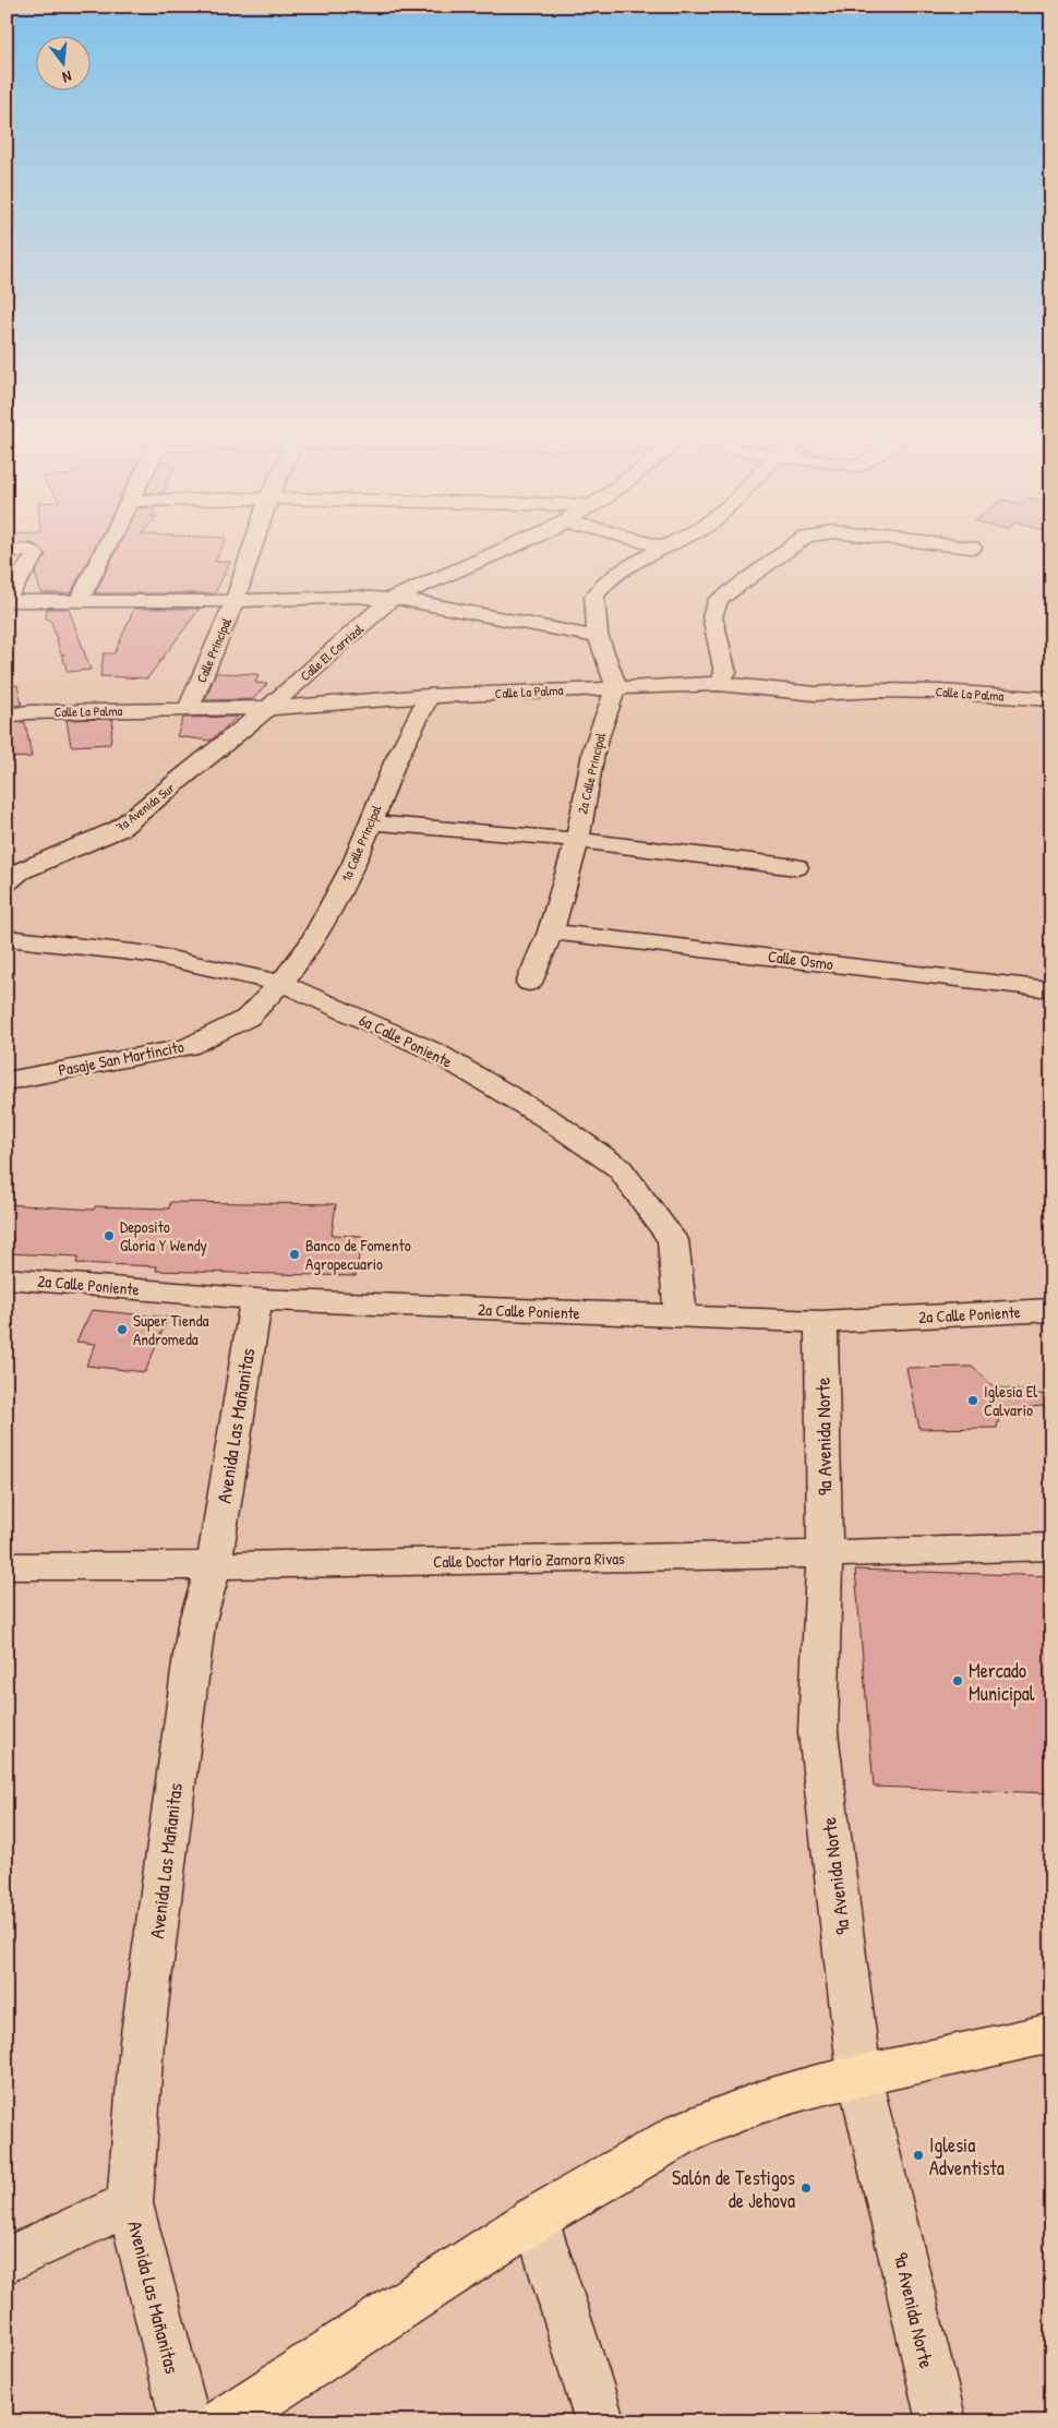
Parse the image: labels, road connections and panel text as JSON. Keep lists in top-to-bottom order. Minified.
{"streets":{"street":["Calle Principal","Calle El Carrizal","Calle La Palma","2a Calle Principal","7a Avenida Sur","1a Calle Principal","Calle Osmo","6a Calle Poniente","Pasaje San Martincito","2a Calle Poniente","Avenida Las Mañanitas","9a Avenida Norte","Calle Doctor Mario Zamora Rivas"]},"crossings":[["Calle Principal","Calle La Palma"],["Calle El Carrizal","Calle La Palma"],["Calle El Carrizal","7a Avenida Sur"],["Calle La Palma","2a Calle Principal"],["Calle La Palma","7a Avenida Sur"],["Calle La Palma","1a Calle Principal"],["2a Calle Principal","Calle Osmo"],["1a Calle Principal","6a Calle Poniente"],["1a Calle Principal","Pasaje San Martincito"],["6a Calle Poniente","Pasaje San Martincito"],["6a Calle Poniente","2a Calle Poniente"],["2a Calle Poniente","Avenida Las Mañanitas"],["2a Calle Poniente","9a Avenida Norte"],["Avenida Las Mañanitas","Calle Doctor Mario Zamora Rivas"],["9a Avenida Norte","Calle Doctor Mario Zamora Rivas"]],"places":["Deposito Gloria Y Wendy","Banco de Fomento Agropecuario","Super Tienda Andromeda","Iglesia El Calvario","Mercado Municipal","Iglesia Adventista","Salón de Testigos de Jehova"],"north":"bottom"}
